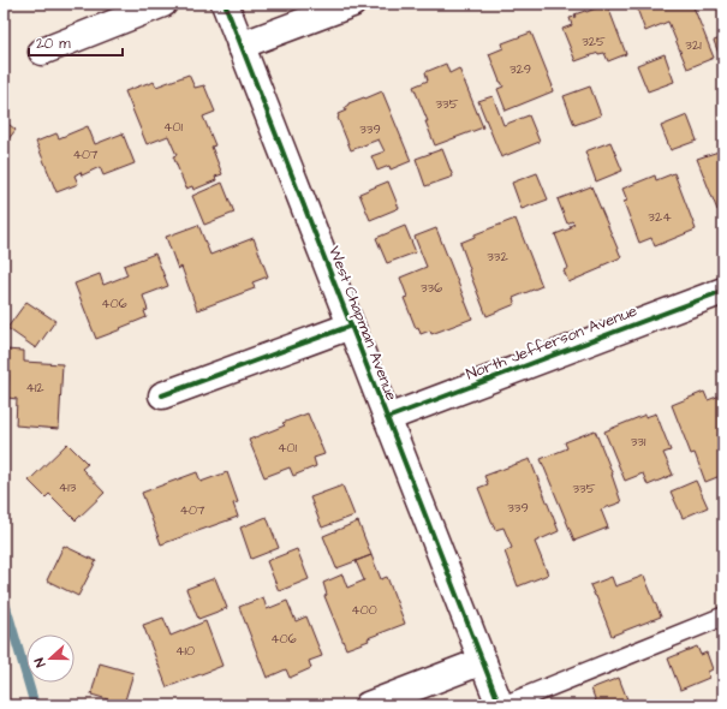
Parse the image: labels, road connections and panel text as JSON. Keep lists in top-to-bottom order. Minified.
{"streets":{"street":["West Chapman Avenue","North Jefferson Avenue"]},"crossings":[["West Chapman Avenue","North Jefferson Avenue"]],"house_numbers":["325","321","329","335","401","339","407","324","332","336","406","412","331","401","413","335","339","407","400","406","410"],"scale_bar":"20 m","north":"left"}
